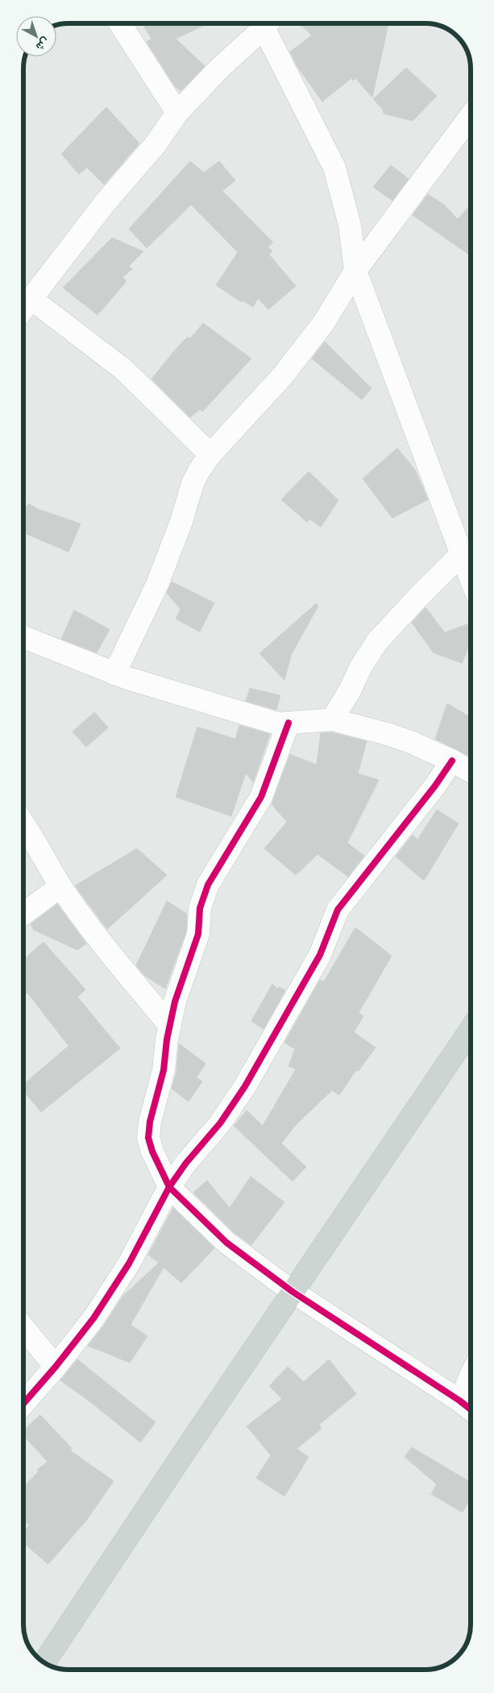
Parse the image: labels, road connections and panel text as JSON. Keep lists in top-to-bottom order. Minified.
{"north":"bottom right"}
